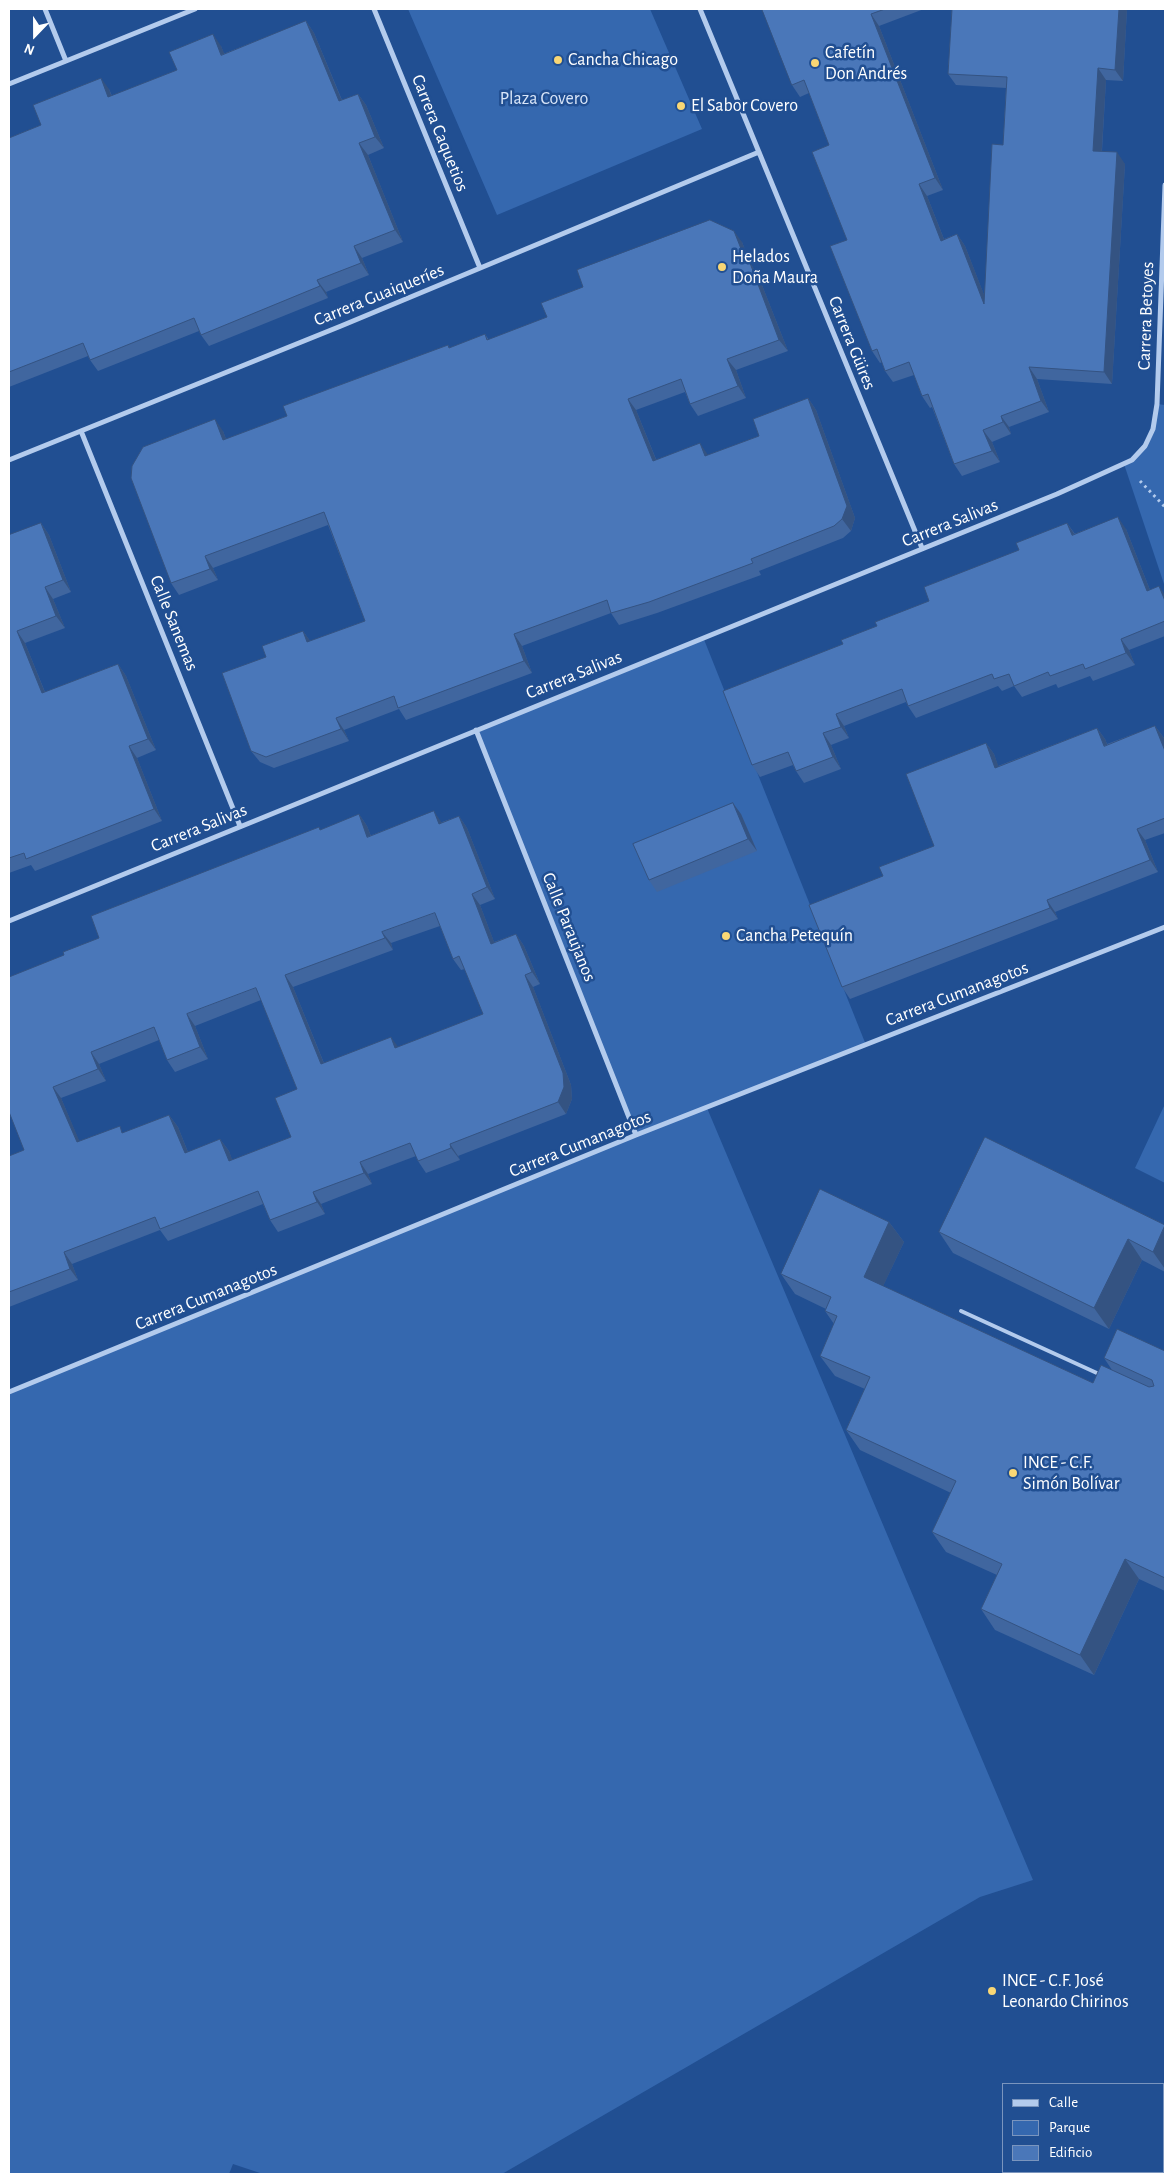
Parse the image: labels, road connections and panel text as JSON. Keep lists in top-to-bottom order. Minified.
{"streets":{"street":["Carrera Caquetios","Carrera Guaiqueríes","Carrera Betoyes","Carrera Güires","Carrera Salivas","Calle Sanemas","Calle Paraujanos","Carrera Cumanagotos"]},"crossings":[["Carrera Caquetios","Carrera Guaiqueríes"],["Carrera Guaiqueríes","Carrera Güires"],["Carrera Guaiqueríes","Calle Sanemas"],["Carrera Betoyes","Carrera Salivas"],["Carrera Güires","Carrera Salivas"],["Carrera Salivas","Calle Sanemas"],["Carrera Salivas","Calle Paraujanos"],["Calle Paraujanos","Carrera Cumanagotos"]],"parks":["Plaza Covero"],"places":["Cancha Chicago","Cafetín Don Andrés","El Sabor Covero","Helados Doña Maura","Cancha Petequín","INCE - C.F. Simón Bolívar","INCE - C.F. José Leonardo Chirinos"],"legend":["Calle","Parque","Edificio"],"north":"bottom"}
